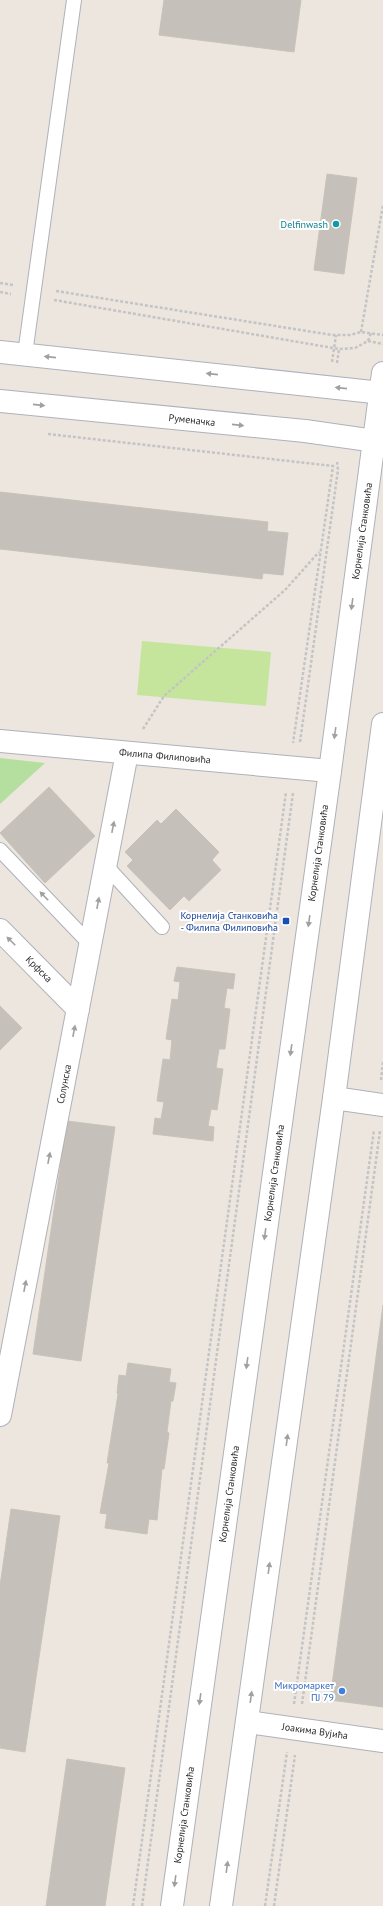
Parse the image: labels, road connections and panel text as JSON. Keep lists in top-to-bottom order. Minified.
{"streets":{"main road":["Руменачка","Корнелија Станковића","Филипа Филиповића","Крфска","Солунска","Јоакима Вујића"]},"crossings":[["Руменачка","Корнелија Станковића"],["Корнелија Станковића","Филипа Филиповића"],["Филипа Филиповића","Солунска"],["Крфска","Солунска"]],"one_way":["Крфска","Солунска"],"places":{"other":["Delfinwash","Микромаркет ПЈ 79"],"transit":["Корнелија Станковића - Филипа Филиповића"]}}
